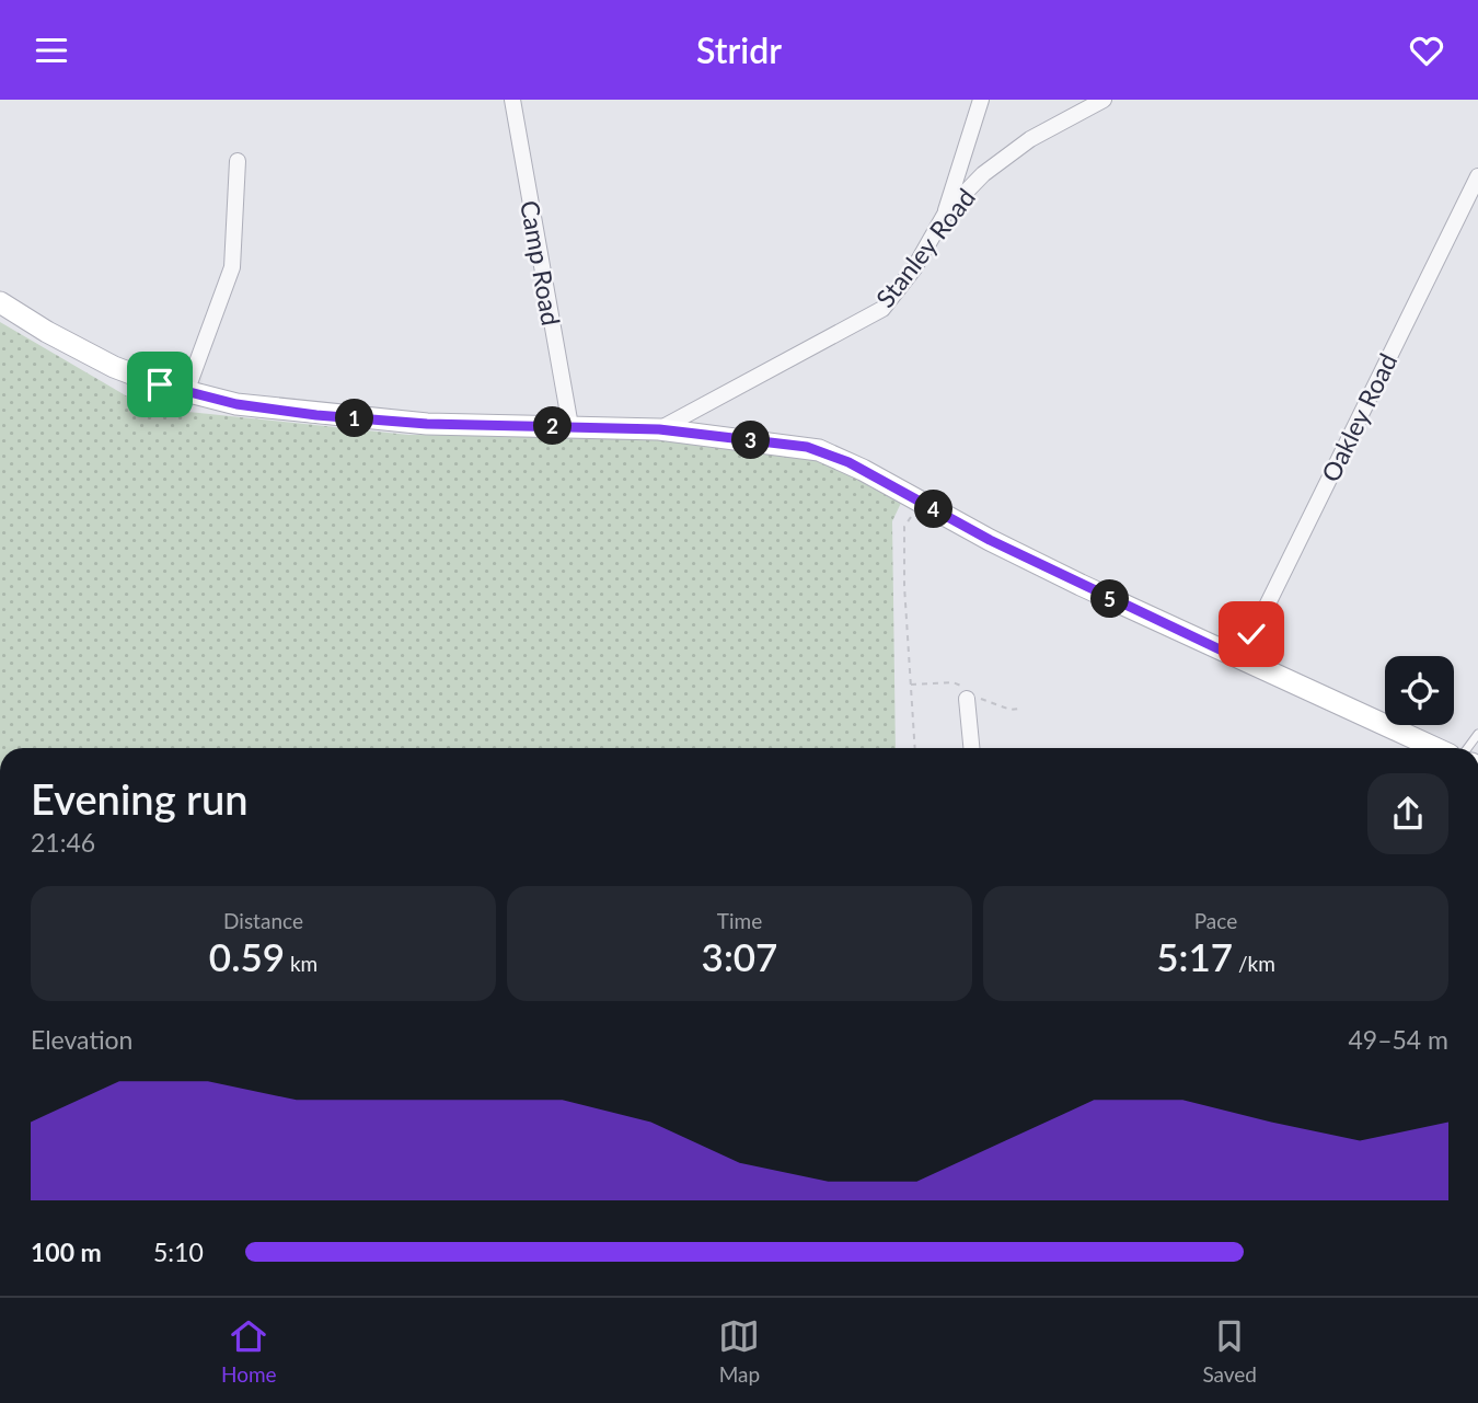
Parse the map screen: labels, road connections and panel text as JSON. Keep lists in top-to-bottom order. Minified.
{"streets":{"street":["Stanley Road","Camp Road","Oakley Road"]},"page":{"header":"Stridr","pins":["1","2","3","4","5"],"heading":["Evening run","21:46"],"stats":[["Distance","0.59 km"],["Time","3:07"],["Pace","5:17 /km"]],"chart":["Elevation","49–54 m"],"list":[{"name":"100 m","note":"5:10"}],"tabs":["Home","Map","Saved"]}}
